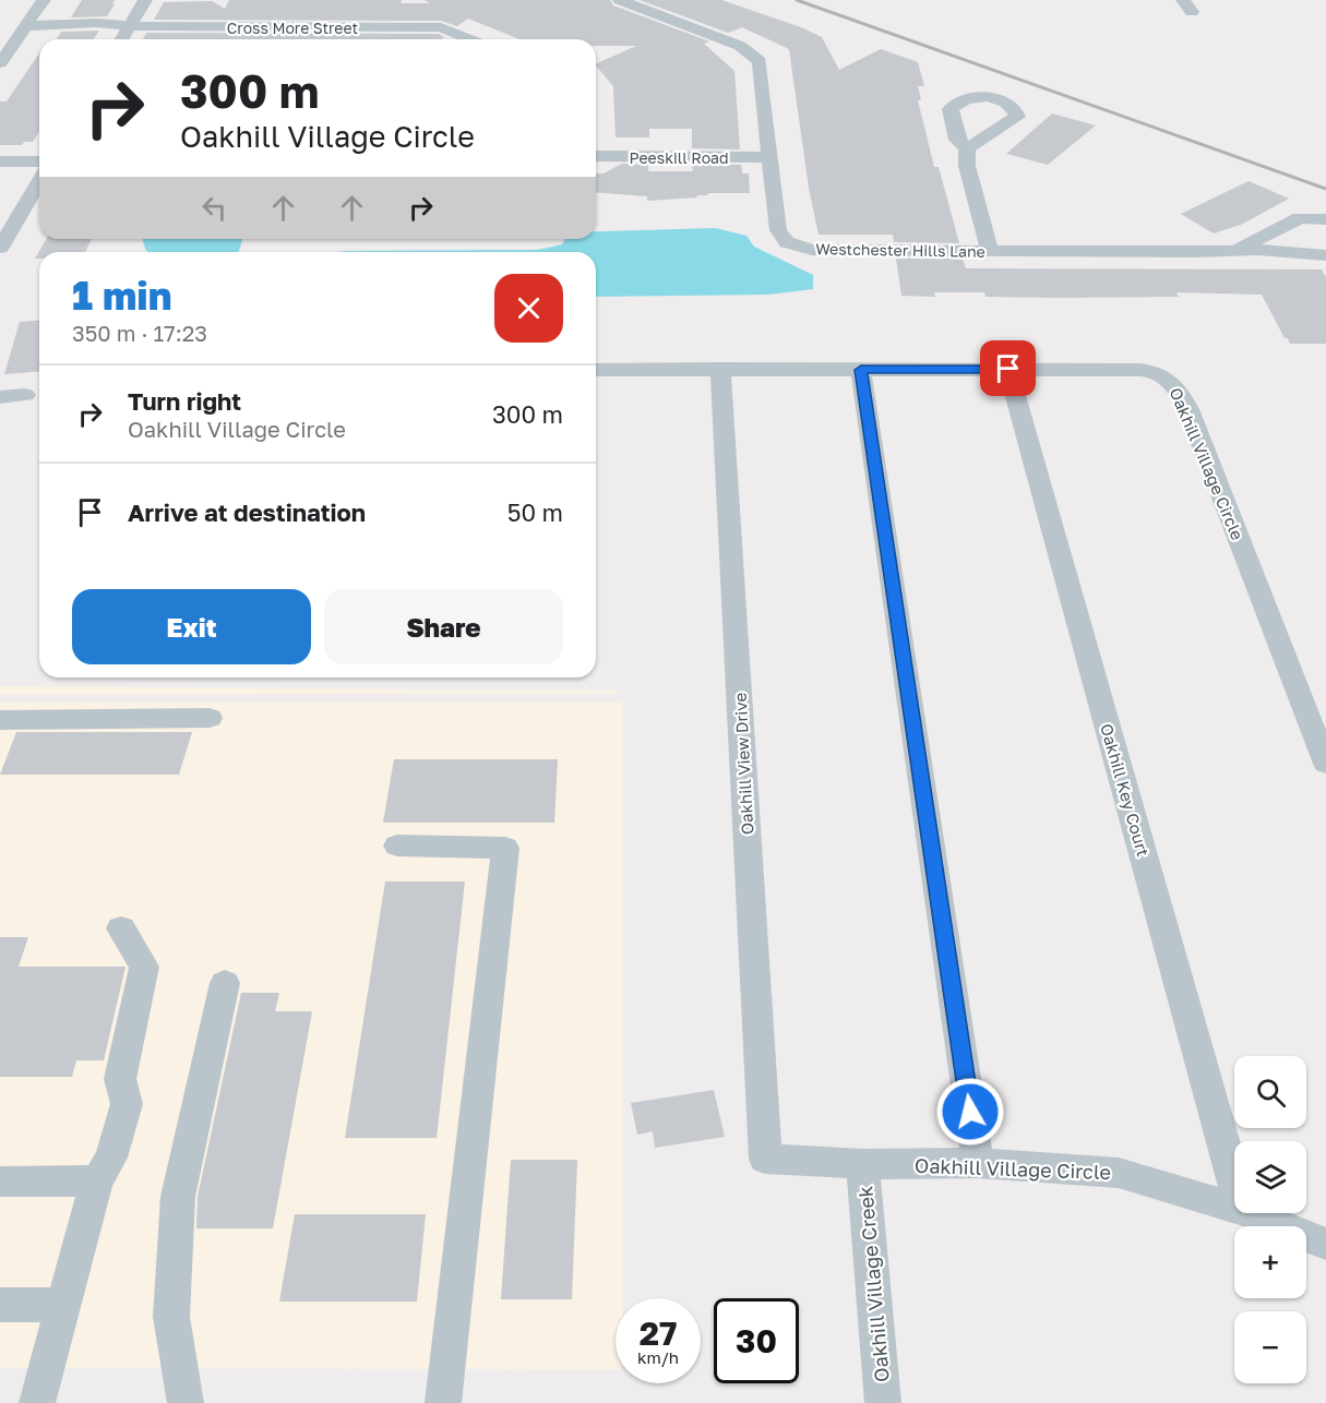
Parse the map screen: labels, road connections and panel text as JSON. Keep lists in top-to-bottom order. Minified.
{"streets":{"street":["Cross More Street","Peeskill Road","Westchester Hills Lane","Oakhill Village Circle","Oakhill View Drive","Oakhill Key Court","Oakhill Village Creek"]},"crossings":[["Peeskill Road","Westchester Hills Lane"],["Oakhill Village Circle","Oakhill View Drive"],["Oakhill Village Circle","Oakhill Key Court"],["Oakhill Village Circle","Oakhill Village Creek"]],"page":{"turn":["300 m","Oakhill Village Circle"],"heading":["1 min","350 m · 17:23"],"list":[{"name":"Turn right","note":"Oakhill Village Circle","value":"300 m"},{"name":"Arrive at destination","value":"50 m"}],"buttons":["Exit","Share"],"map_buttons":["+","−"],"speed":"27 km/h","limit":"30"}}
